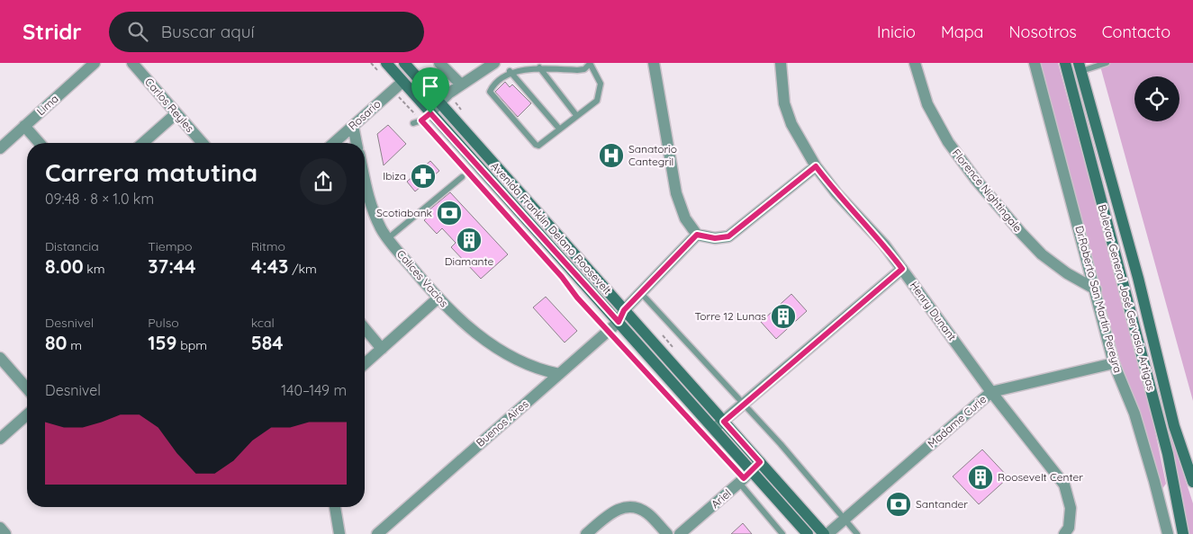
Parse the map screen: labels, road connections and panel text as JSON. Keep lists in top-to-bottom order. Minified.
{"streets":{"main road":["Avenida Franklin Delano Roosevelt","Bulevar General José Gervasio Artigas"],"street":["Lima","Carlos Reyles","Rosario","Florence Nightingale","Calices Vacios","Dr.Roberto San Martin Pereyra","Henry Dunant","Madame Curie","Buenos Aires","Ariel"]},"crossings":[["Rosario","Avenida Franklin Delano Roosevelt"],["Florence Nightingale","Dr.Roberto San Martin Pereyra"],["Avenida Franklin Delano Roosevelt","Buenos Aires"],["Avenida Franklin Delano Roosevelt","Ariel"],["Calices Vacios","Buenos Aires"],["Dr.Roberto San Martin Pereyra","Madame Curie"],["Henry Dunant","Madame Curie"]],"places":{"hospital":["Sanatorio Cantegril"],"pharmacy":["Ibiza"],"bank":["Scotiabank","Santander"],"building":["Diamante","Torre 12 Lunas","Roosevelt Center"]},"page":{"header":"Stridr","search":"Buscar aquí","nav":["Inicio","Mapa","Nosotros","Contacto"],"heading":["Carrera matutina","09:48 · 8 × 1.0 km"],"stats":[["Distancia","8.00 km"],["Tiempo","37:44"],["Ritmo","4:43 /km"],["Desnivel","80 m"],["Pulso","159 bpm"],["kcal","584"]],"chart":["Desnivel","140–149 m"]}}
